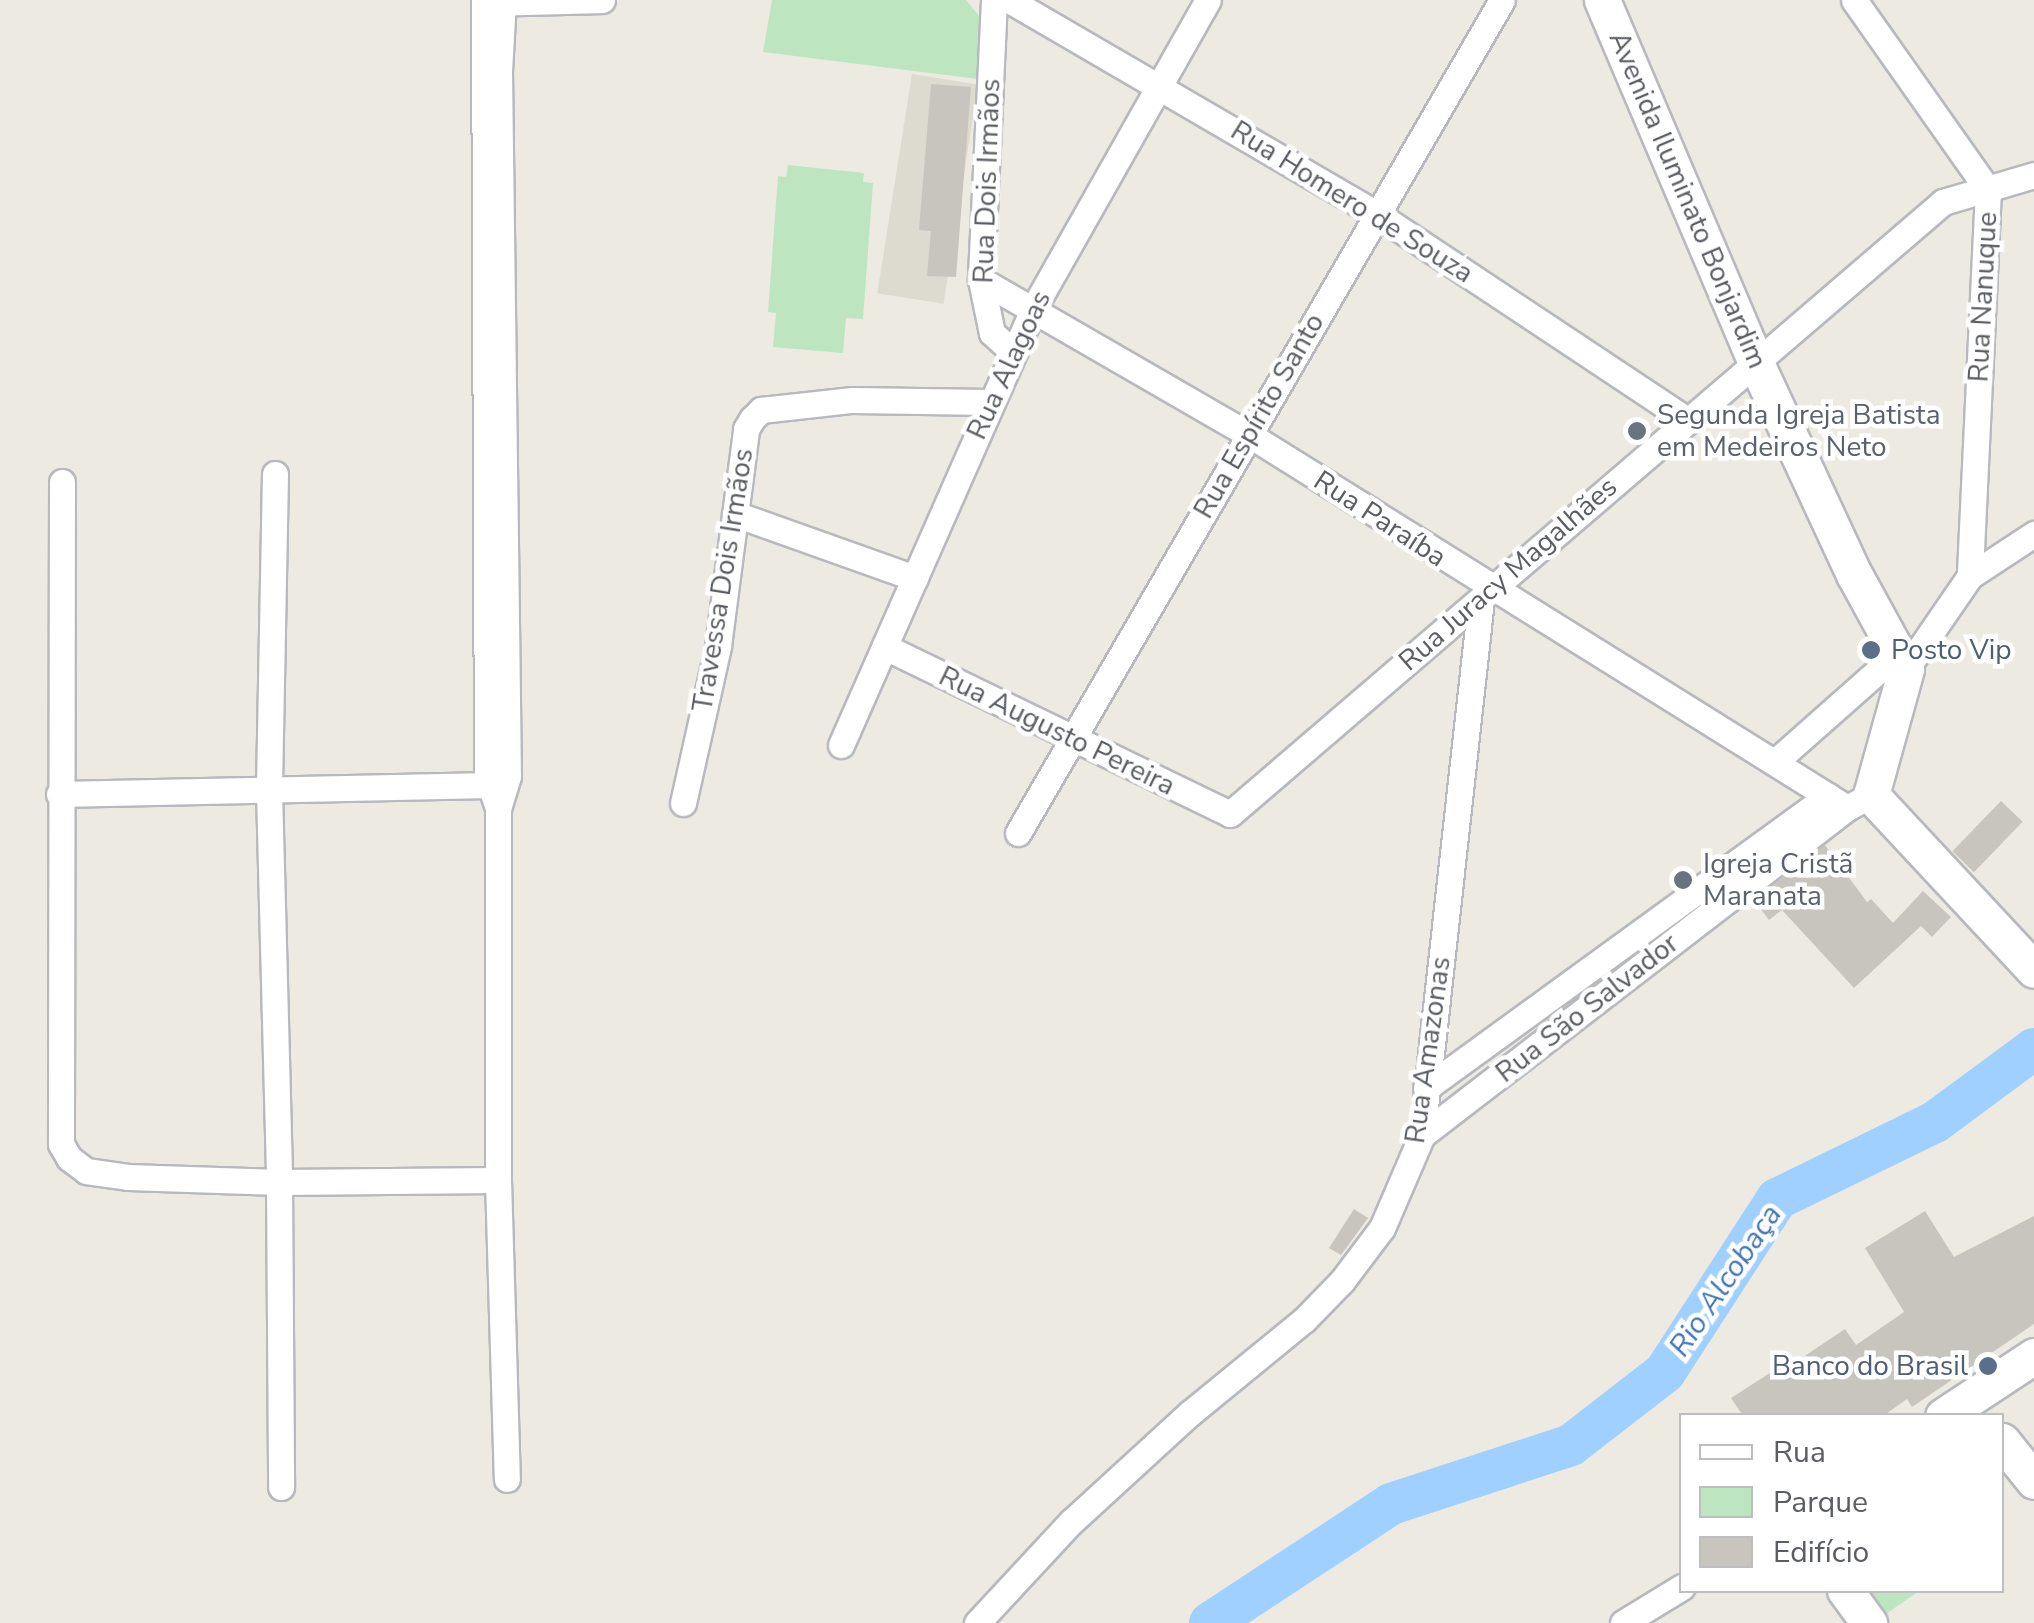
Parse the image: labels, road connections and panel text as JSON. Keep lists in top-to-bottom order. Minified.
{"streets":{"street":["Rua Dois Irmãos","Avenida Iluminato Bonjardim","Rua Homero de Souza","Rua Nanuque","Rua Alagoas","Rua Espírito Santo","Rua Paraíba","Rua Juracy Magalhães","Travessa Dois Irmãos","Rua Augusto Pereira","Rua São Salvador","Rua Amazonas"]},"crossings":[["Rua Dois Irmãos","Rua Alagoas"],["Rua Dois Irmãos","Rua Paraíba"],["Avenida Iluminato Bonjardim","Rua Juracy Magalhães"],["Rua Homero de Souza","Rua Alagoas"],["Rua Homero de Souza","Rua Espírito Santo"],["Rua Homero de Souza","Rua Juracy Magalhães"],["Rua Nanuque","Rua Juracy Magalhães"],["Rua Alagoas","Rua Paraíba"],["Rua Alagoas","Travessa Dois Irmãos"],["Rua Alagoas","Rua Augusto Pereira"],["Rua Espírito Santo","Rua Paraíba"],["Rua Espírito Santo","Rua Augusto Pereira"],["Rua Paraíba","Rua Juracy Magalhães"],["Rua Paraíba","Rua São Salvador"],["Rua Paraíba","Rua Amazonas"],["Rua Juracy Magalhães","Rua Augusto Pereira"],["Rua Juracy Magalhães","Rua Amazonas"],["Rua São Salvador","Rua Amazonas"]],"water":["Rio Alcobaça"],"places":["Segunda Igreja Batista em Medeiros Neto","Posto Vip","Igreja Cristã Maranata","Banco do Brasil"],"legend":["Rua","Parque","Edifício"]}
